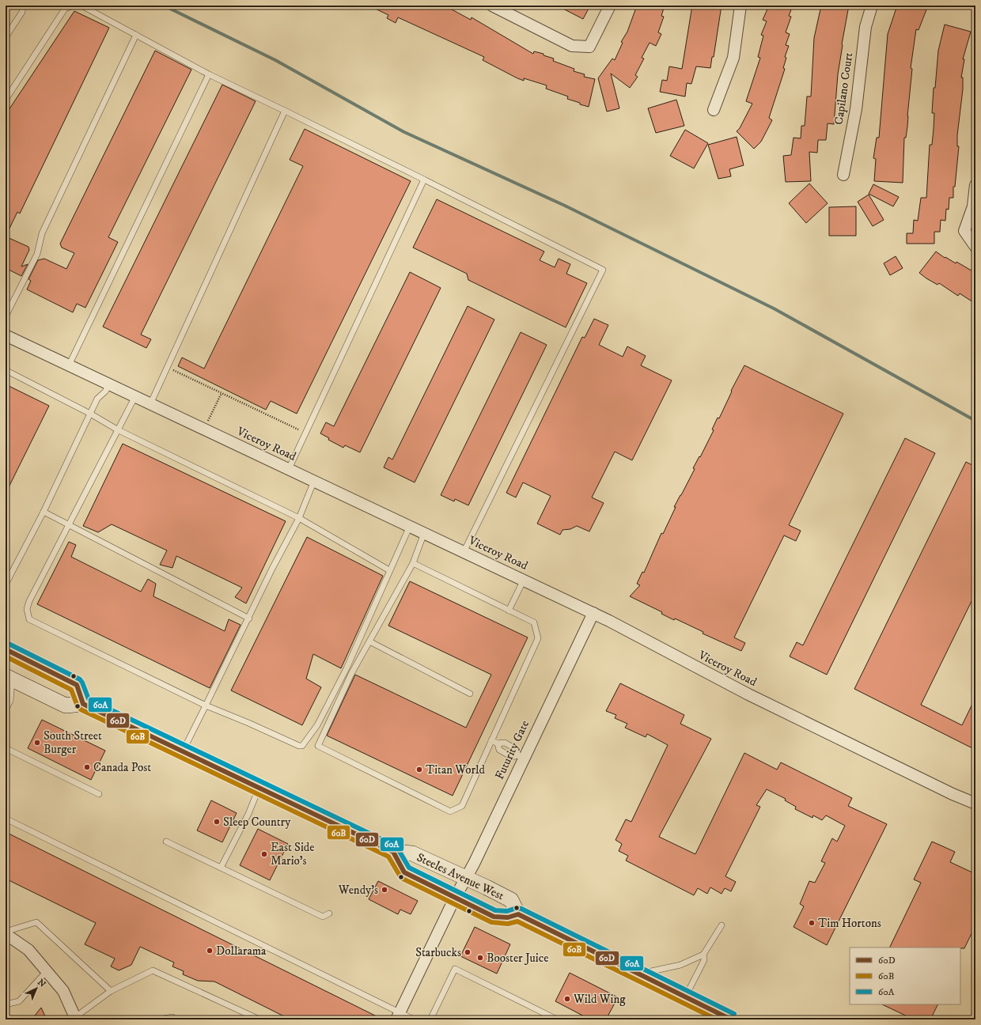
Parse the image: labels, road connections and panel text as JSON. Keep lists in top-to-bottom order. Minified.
{"streets":{"main road":["Steeles Avenue West"],"street":["Capilano Court","Viceroy Road","Futurity Gate"]},"crossings":[["Viceroy Road","Futurity Gate"],["Futurity Gate","Steeles Avenue West"]],"places":["South Street Burger","Canada Post","Titan World","Sleep Country","East Side Mario's","Wendy's","Tim Hortons","Dollarama","Starbucks","Booster Juice","Wild Wing"],"lines":["transit line 60A","transit line 60D","transit line 60B"],"legend":["60D","60B","60A"],"north":"top right"}
